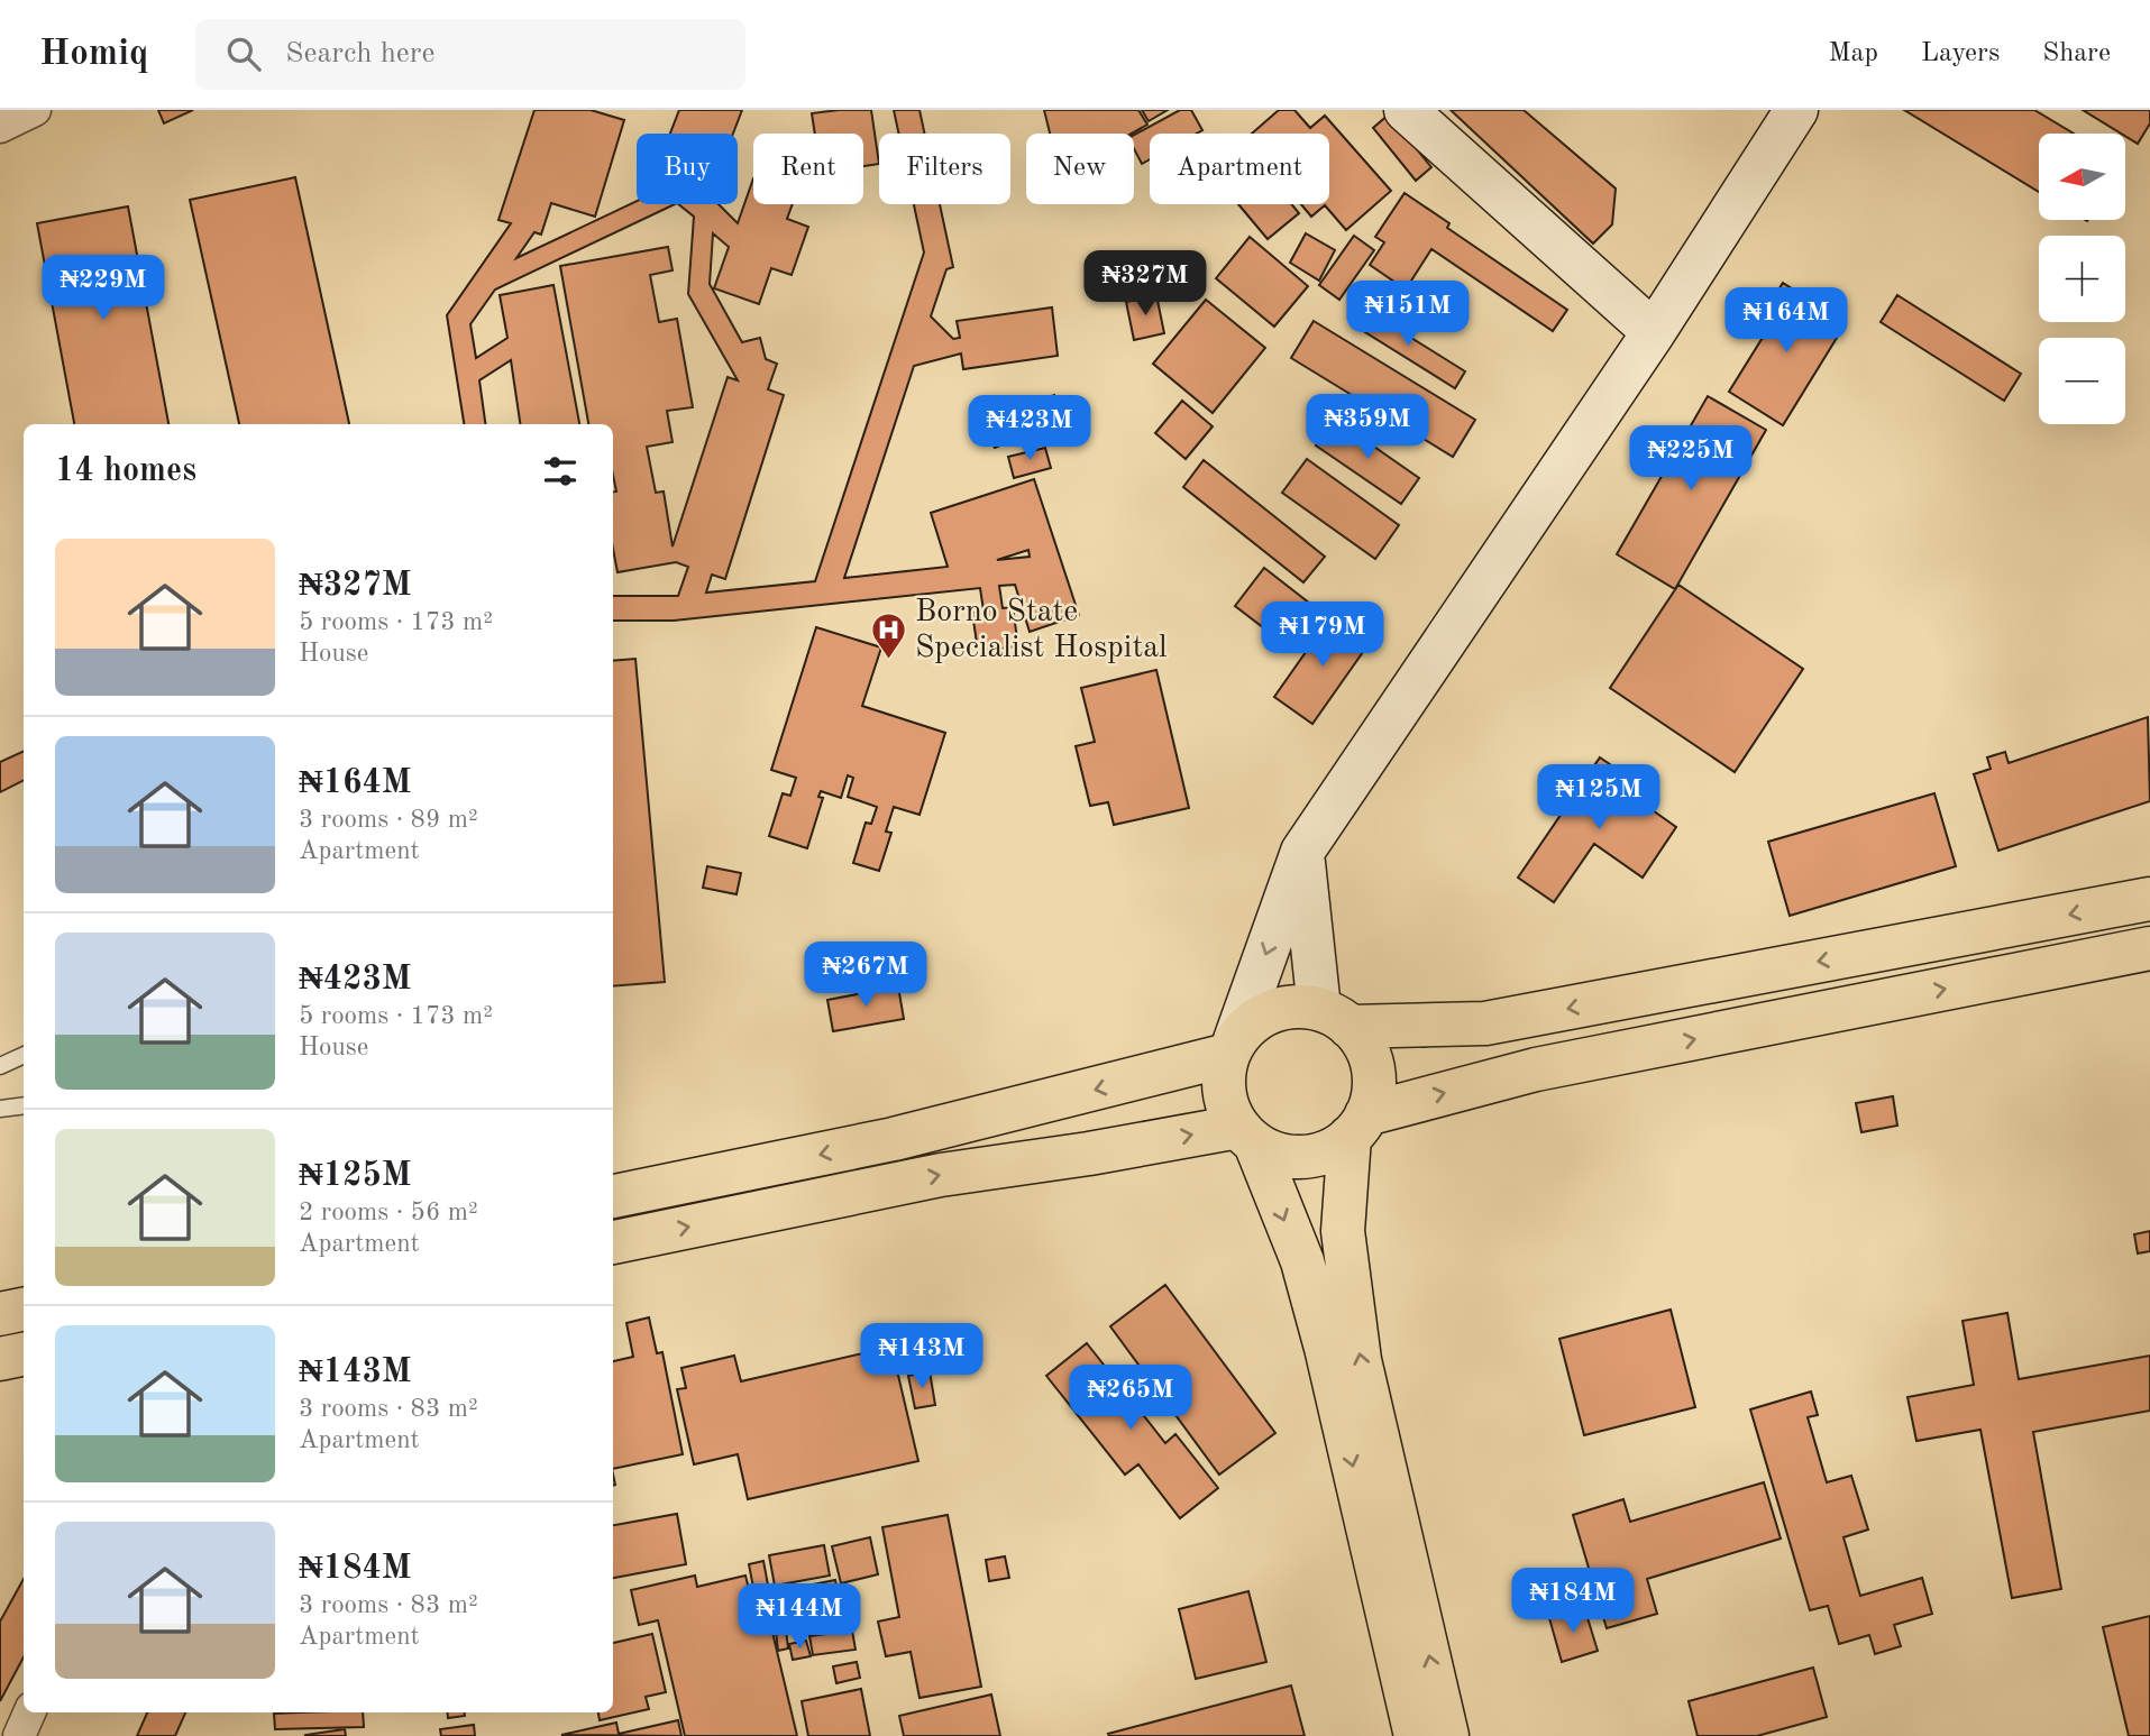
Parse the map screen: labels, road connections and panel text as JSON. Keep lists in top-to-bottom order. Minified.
{"places":{"hospital":["Borno State Specialist Hospital"]},"north":"left","page":{"header":"Homiq","search":"Search here","nav":["Map","Layers","Share"],"map_buttons":["+","−"],"chip":["Buy","Rent","Filters","New","Apartment"],"price":["₦327M","₦229M","₦151M","₦164M","₦359M","₦423M","₦225M","₦179M","₦125M","₦267M","₦143M","₦265M","₦184M","₦144M"],"heading":"14 homes","list":[{"name":"₦327M","note":"5 rooms · 173 m² · House"},{"name":"₦164M","note":"3 rooms · 89 m² · Apartment"},{"name":"₦423M","note":"5 rooms · 173 m² · House"},{"name":"₦125M","note":"2 rooms · 56 m² · Apartment"},{"name":"₦143M","note":"3 rooms · 83 m² · Apartment"},{"name":"₦184M","note":"3 rooms · 83 m² · Apartment"}]}}
